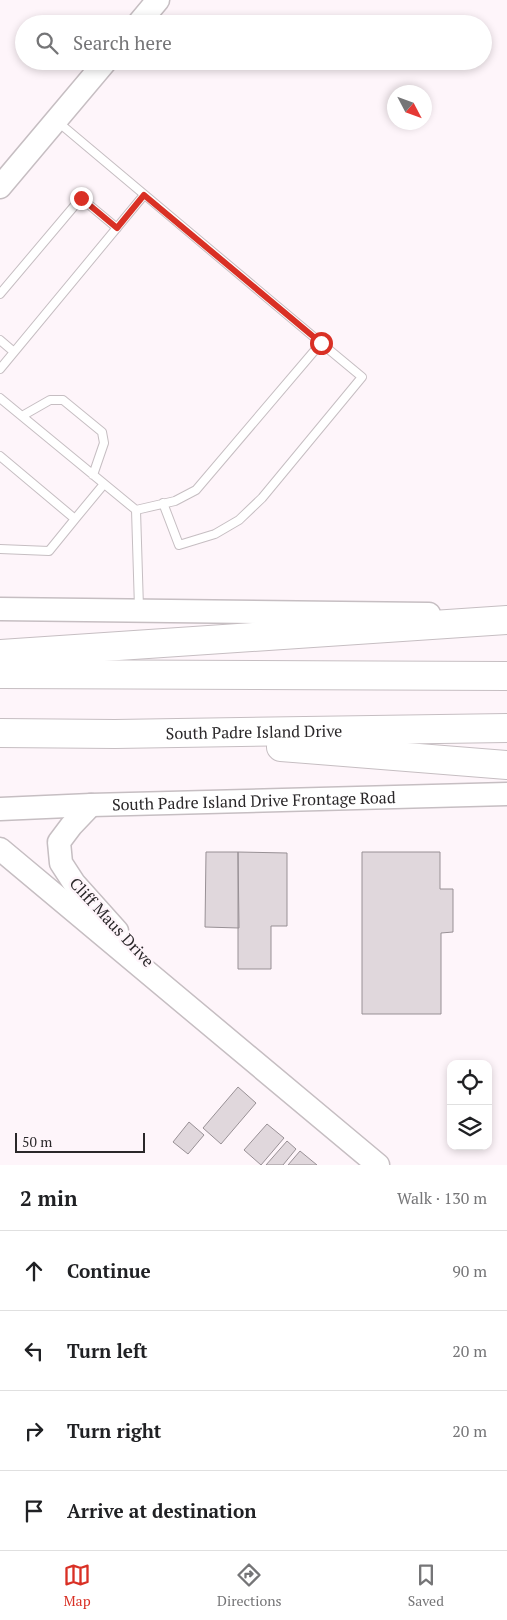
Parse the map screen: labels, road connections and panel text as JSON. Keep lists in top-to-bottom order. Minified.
{"streets":{"highway":["South Padre Island Drive"],"main road":["South Padre Island Drive Frontage Road","Cliff Maus Drive"]},"crossings":[["South Padre Island Drive Frontage Road","Cliff Maus Drive"]],"scale_bar":"50 m","north":"bottom right","page":{"search":"Search here","scale":"50 m","heading":["2 min","Walk · 130 m"],"list":[["Continue","90 m"],["Turn left","20 m"],["Turn right","20 m"],"Arrive at destination"],"nav":["Map","Directions","Saved"]}}
